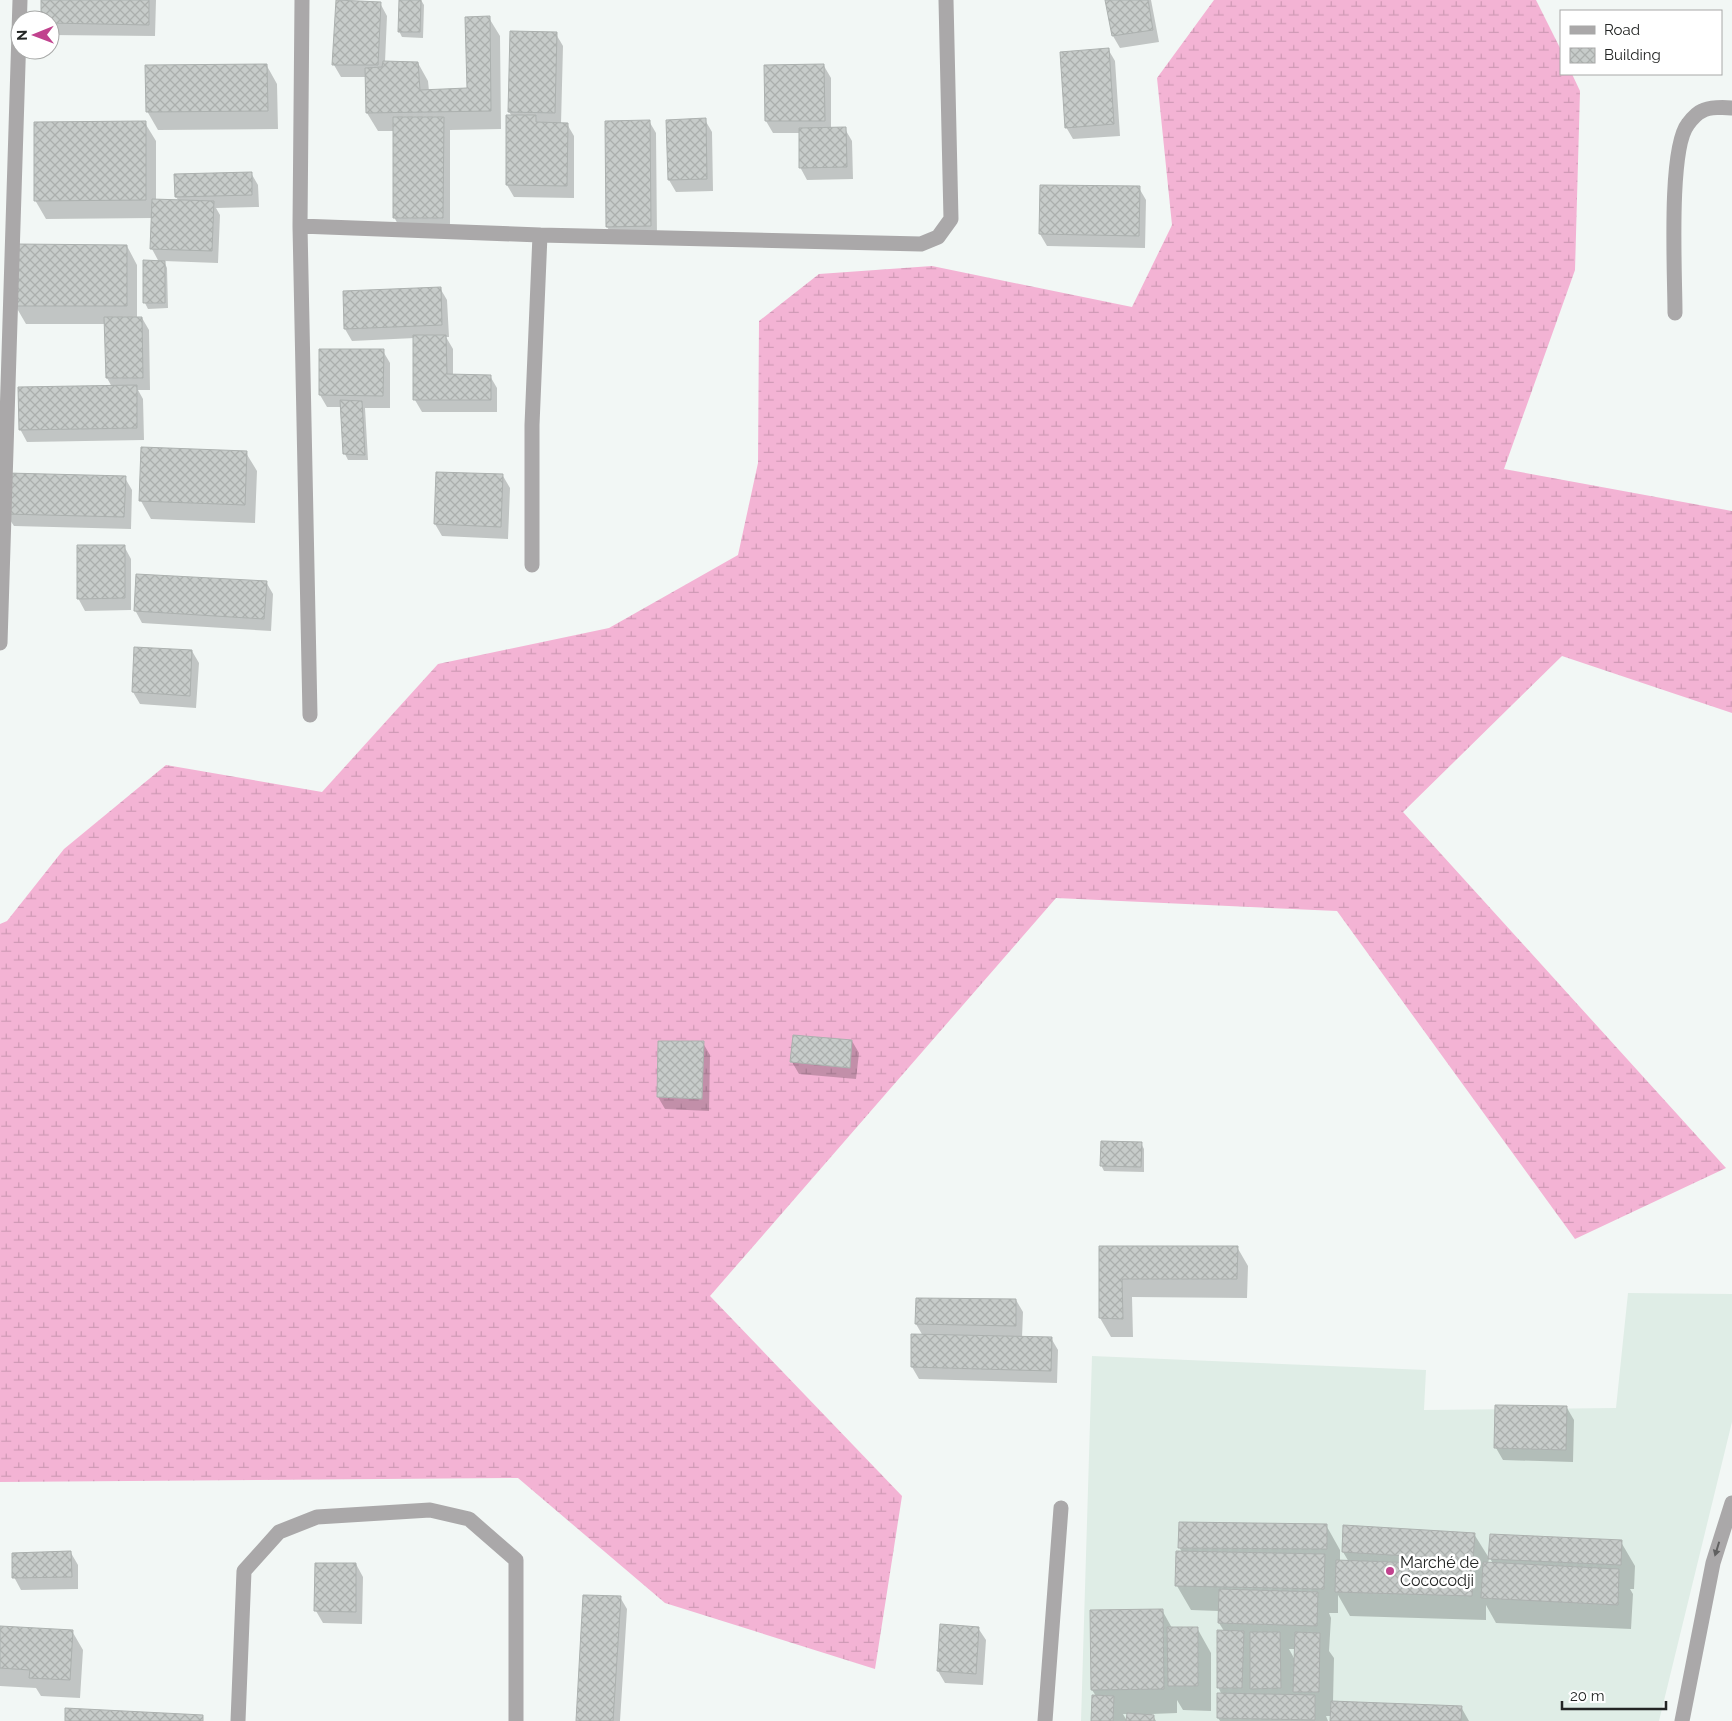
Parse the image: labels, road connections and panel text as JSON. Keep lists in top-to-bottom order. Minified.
{"places":["Marché de Cococodji"],"legend":["Road","Building"],"scale_bar":"20 m","north":"left"}
